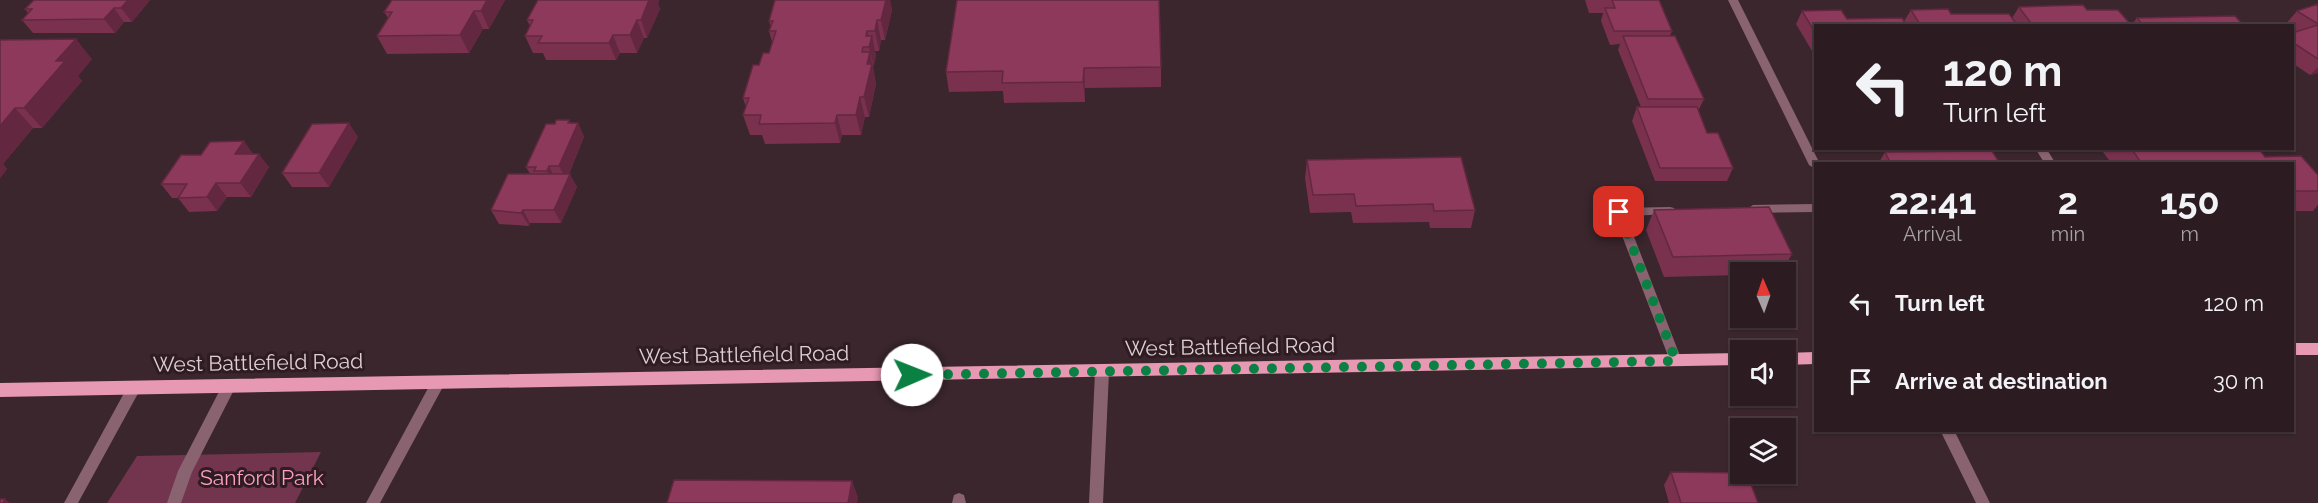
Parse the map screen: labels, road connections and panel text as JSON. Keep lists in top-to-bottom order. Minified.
{"streets":{"main road":["West Battlefield Road"]},"parks":["Sanford Park"],"north":"top","page":{"turn":["120 m","Turn left"],"eta":["22:41","Arrival","2","min","150","m"],"list":[{"name":"Turn left","value":"120 m"},{"name":"Arrive at destination","value":"30 m"}]}}
